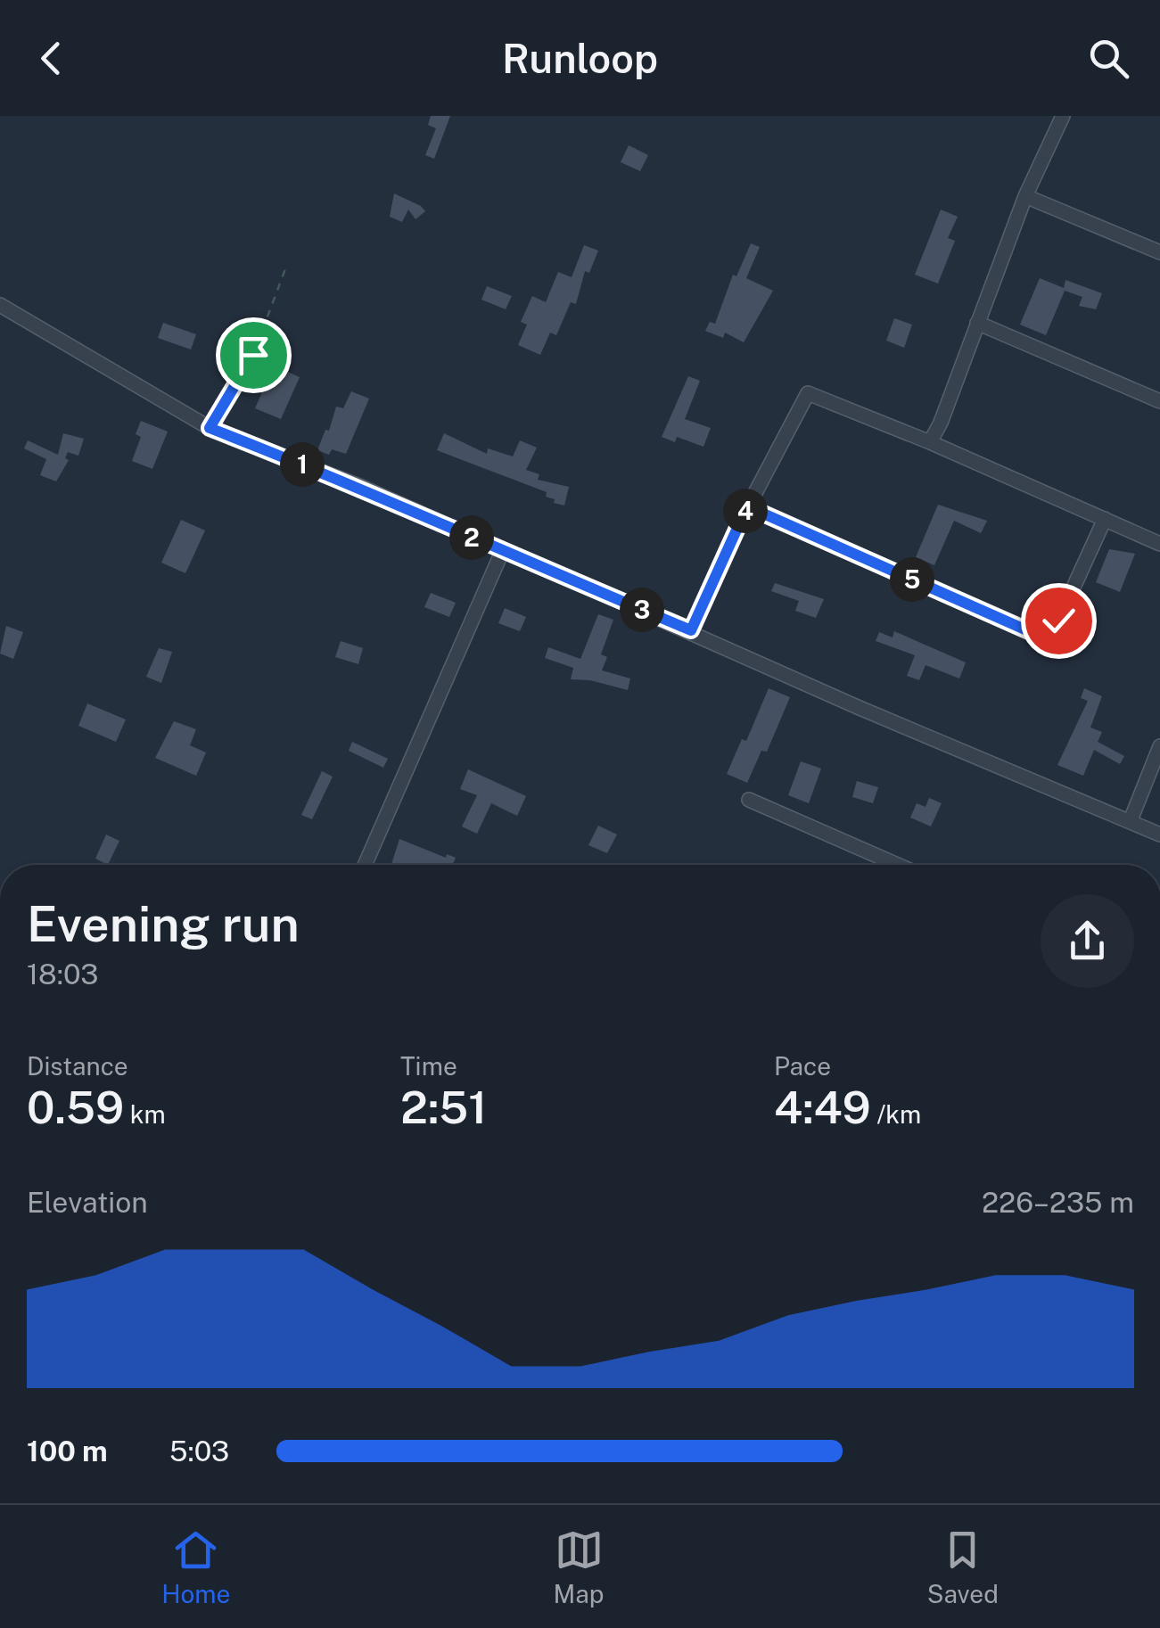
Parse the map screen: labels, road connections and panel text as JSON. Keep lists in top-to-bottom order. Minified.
{"page":{"header":"Runloop","pins":["1","4","2","5","3"],"heading":["Evening run","18:03"],"stats":[["Distance","0.59 km"],["Time","2:51"],["Pace","4:49 /km"]],"chart":["Elevation","226–235 m"],"list":[{"name":"100 m","note":"5:03"}],"tabs":["Home","Map","Saved"]}}
